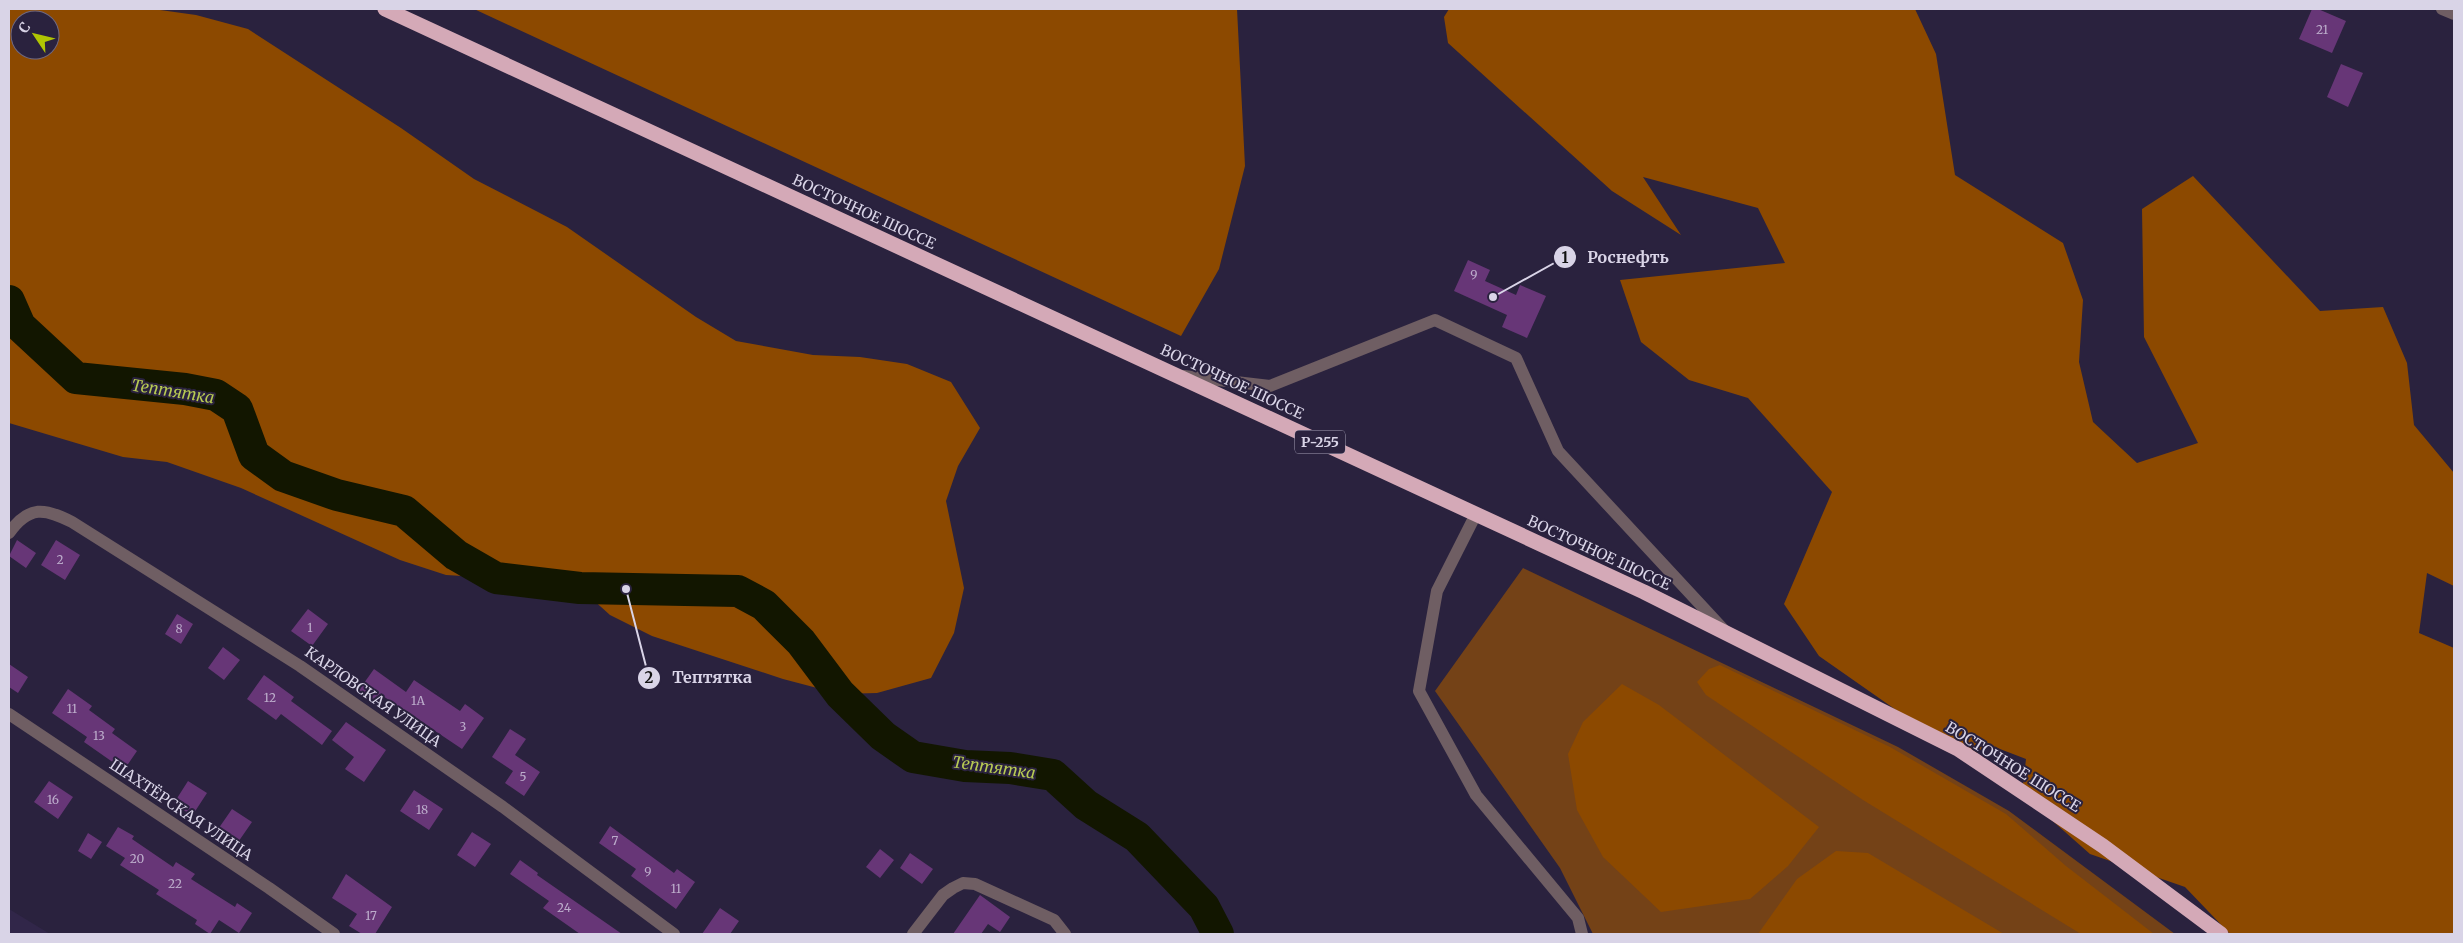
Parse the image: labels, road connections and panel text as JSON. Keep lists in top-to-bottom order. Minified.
{"streets":{"highway":["ВОСТОЧНОЕ ШОССЕ","Р-255"],"street":["КАРЛОВСКАЯ УЛИЦА","ШАХТЁРСКАЯ УЛИЦА"]},"water":["Тептятка"],"places":["Роснефть","Тептятка"],"house_numbers":["21","9","2","1","8","12","1А","11","3","13","5","16","18","7","20","9","22","11","24","17"],"north":"top left"}
